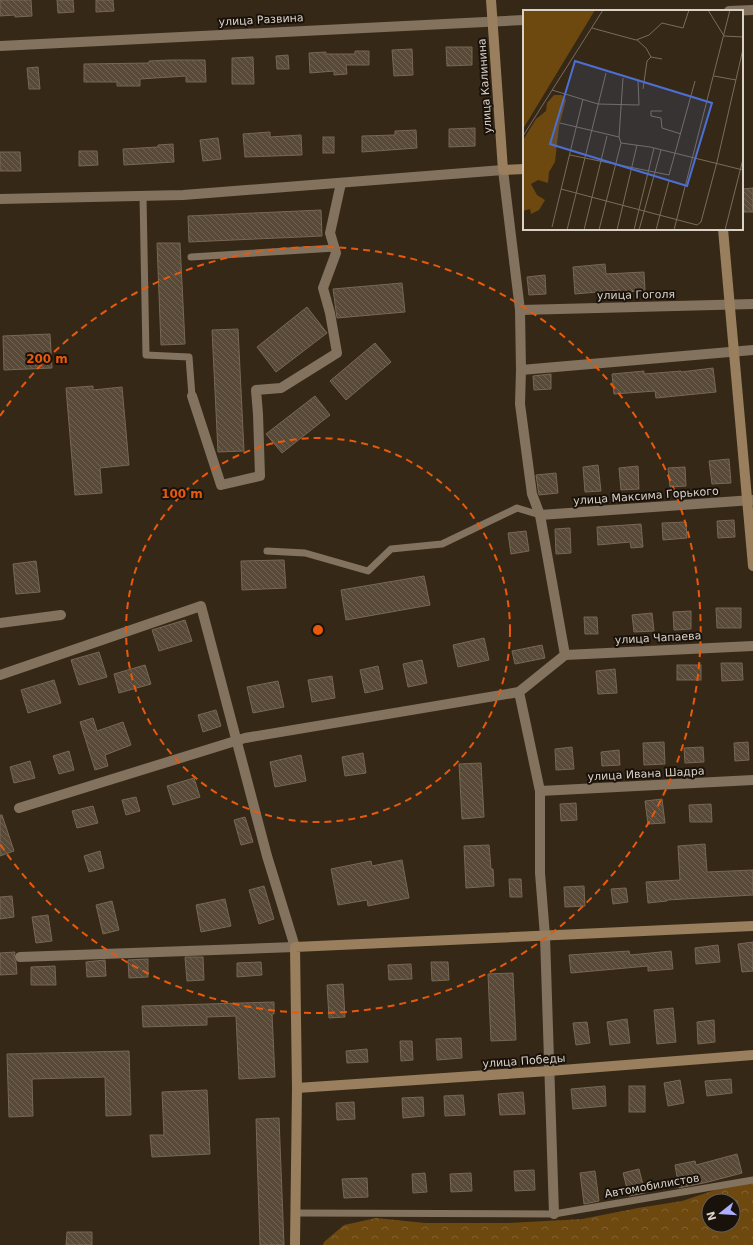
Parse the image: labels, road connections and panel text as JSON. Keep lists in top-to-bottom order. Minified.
{"streets":{"street":["улица Развина","улица Калинина","улица Гоголя","улица Максима Горького","улица Чапаева","улица Ивана Шадра","улица Победы"],"lane":["Автомобилистов"]},"crossings":[["улица Развина","улица Калинина"]],"north":"left","rings":["200 m","100 m"]}
